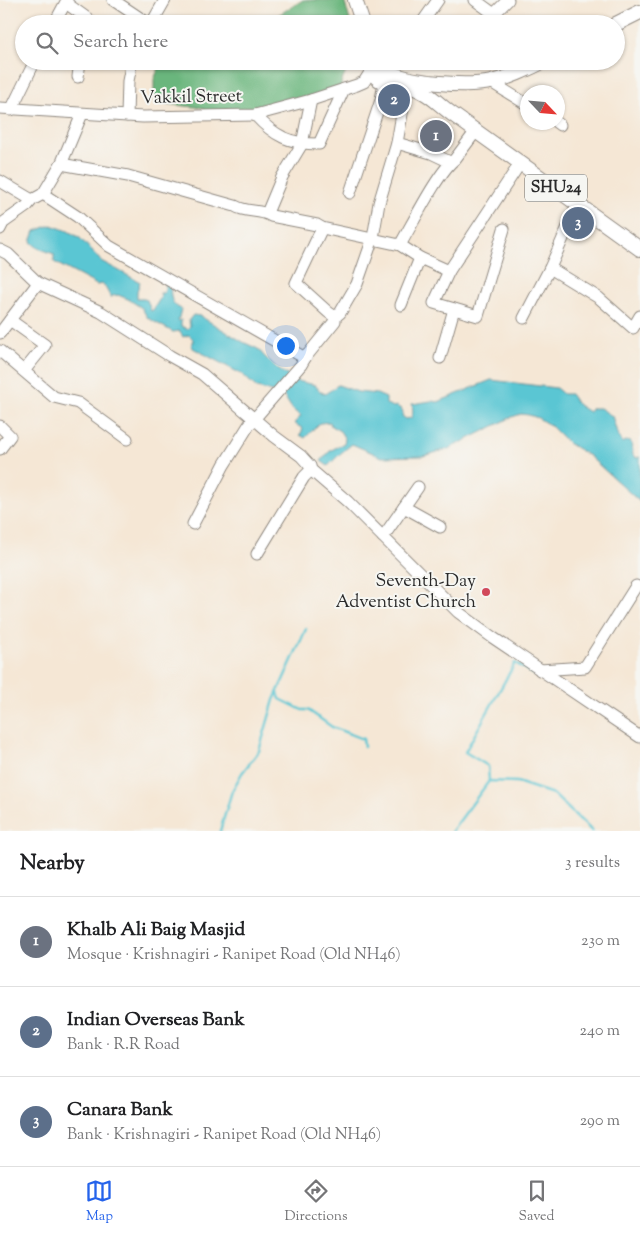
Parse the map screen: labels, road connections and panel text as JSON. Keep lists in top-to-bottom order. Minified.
{"streets":{"main road":["SHU24"],"street":["Vakkil Street"]},"places":["Seventh-Day Adventist Church"],"north":"bottom right","page":{"search":"Search here","pins":["2","1","3"],"heading":["Nearby","3 results"],"list":[{"mark":"1","name":"Khalb Ali Baig Masjid","note":"Mosque · Krishnagiri - Ranipet Road (Old NH46)","value":"230 m"},{"mark":"2","name":"Indian Overseas Bank","note":"Bank · R.R Road","value":"240 m"},{"mark":"3","name":"Canara Bank","note":"Bank · Krishnagiri - Ranipet Road (Old NH46)","value":"290 m"}],"nav":["Map","Directions","Saved"]}}
